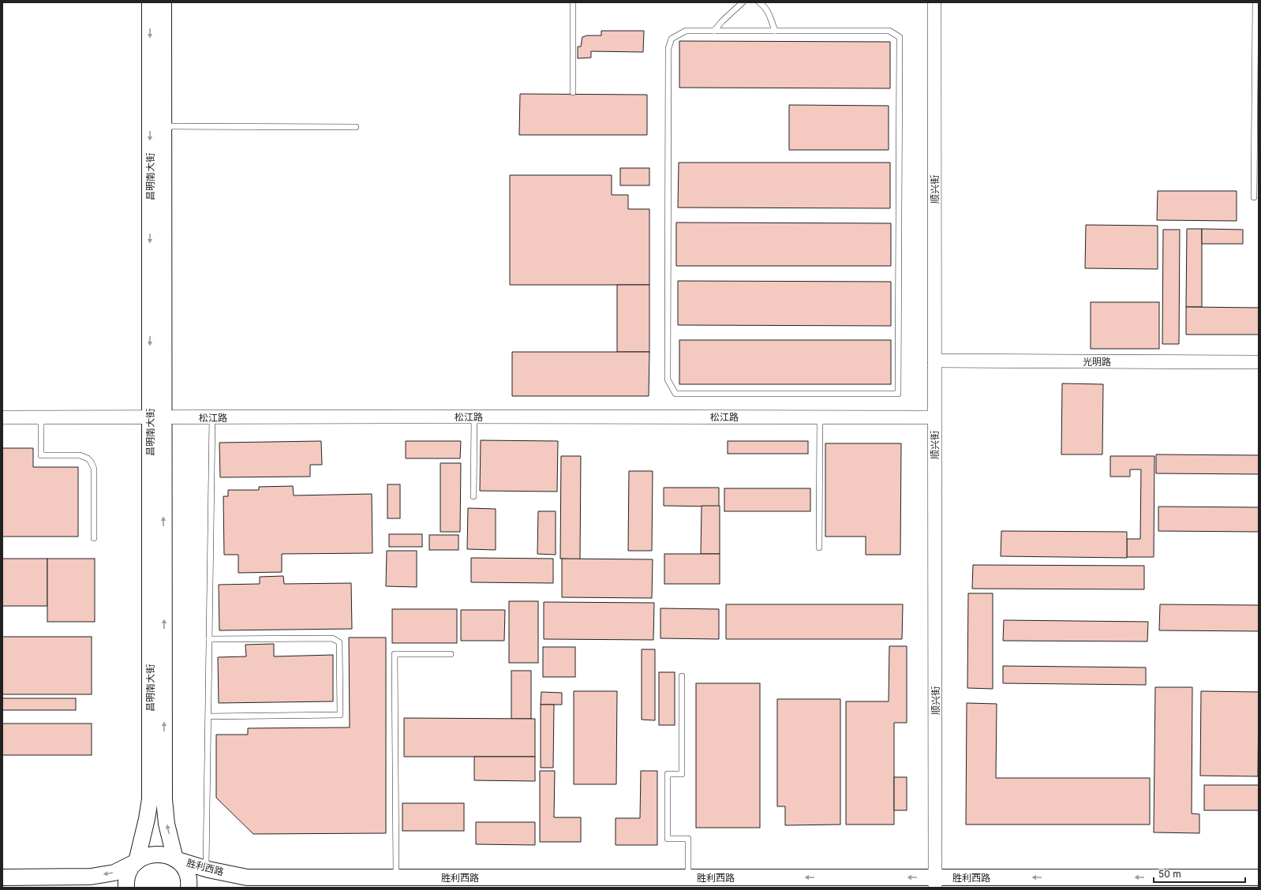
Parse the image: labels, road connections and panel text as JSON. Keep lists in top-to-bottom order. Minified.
{"streets":{"main road":["昌明南大街","胜利西路"],"street":["顺兴街","光明路","松江路"]},"crossings":[["昌明南大街","松江路"],["昌明南大街","胜利西路"],["顺兴街","光明路"],["顺兴街","松江路"],["顺兴街","胜利西路"]],"one_way":["胜利西路"],"scale_bar":"50 m"}
